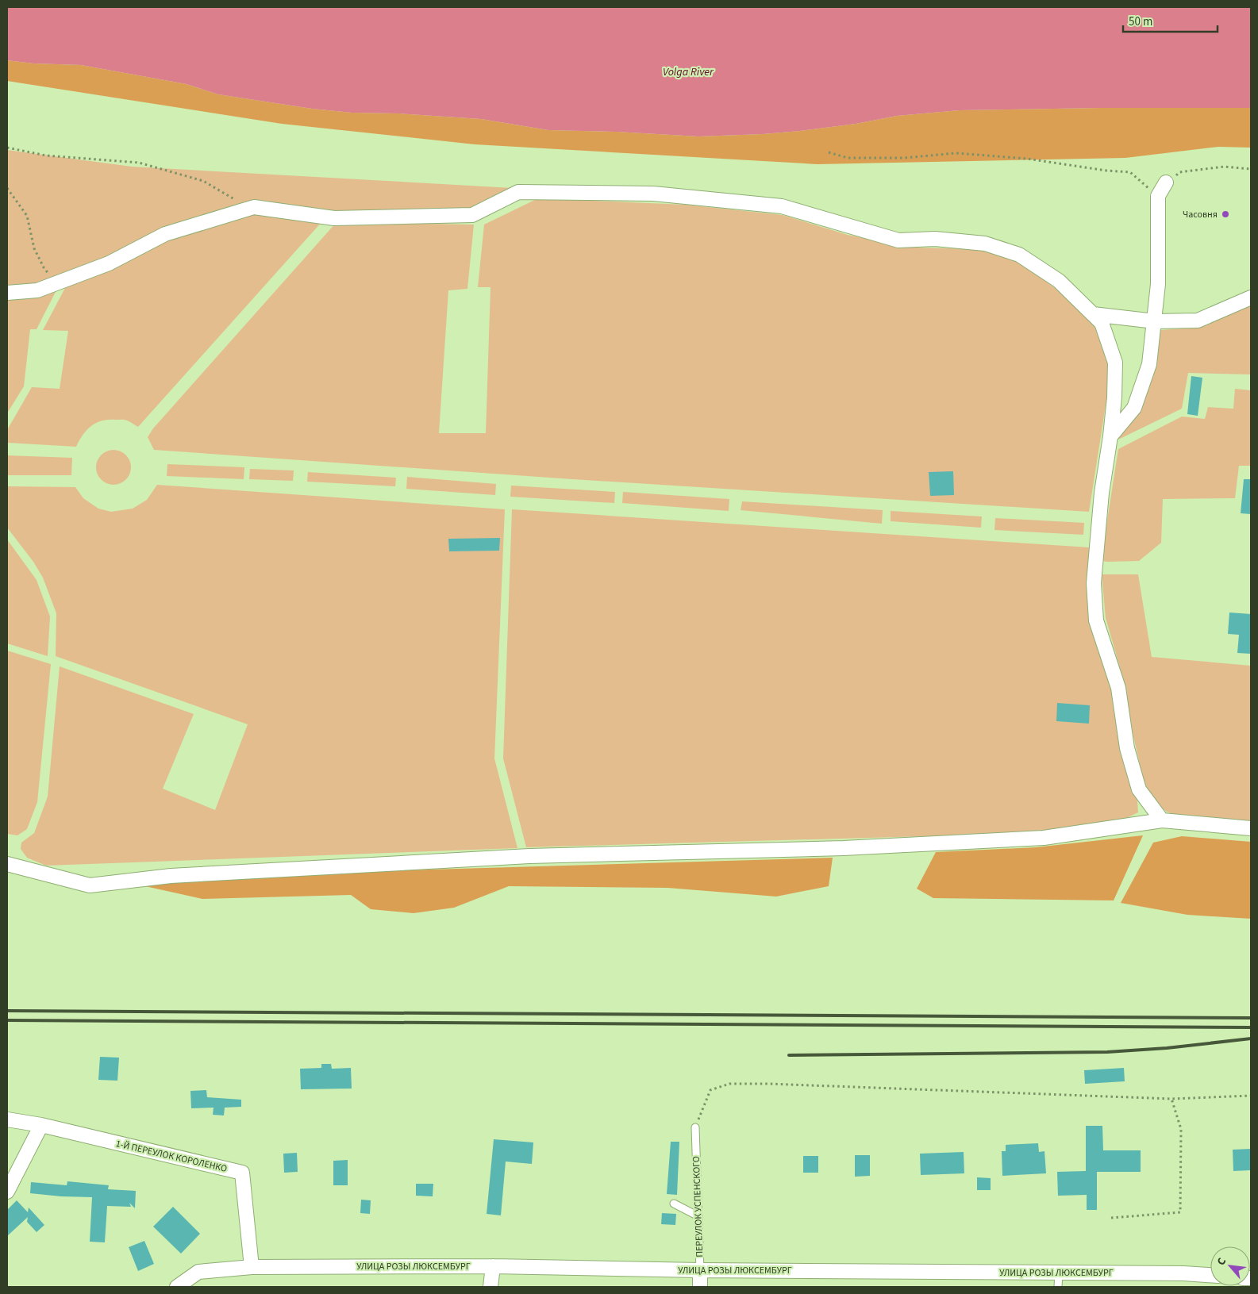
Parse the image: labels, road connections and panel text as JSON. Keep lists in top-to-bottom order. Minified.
{"streets":{"street":["1-Й ПЕРЕУЛОК КОРОЛЕНКО","ПЕРЕУЛОК УСПЕНСКОГО","УЛИЦА РОЗЫ ЛЮКСЕМБУРГ"]},"crossings":[["1-Й ПЕРЕУЛОК КОРОЛЕНКО","УЛИЦА РОЗЫ ЛЮКСЕМБУРГ"],["ПЕРЕУЛОК УСПЕНСКОГО","УЛИЦА РОЗЫ ЛЮКСЕМБУРГ"]],"water":["Volga River"],"places":["Часовня"],"scale_bar":"50 m","north":"top left"}
